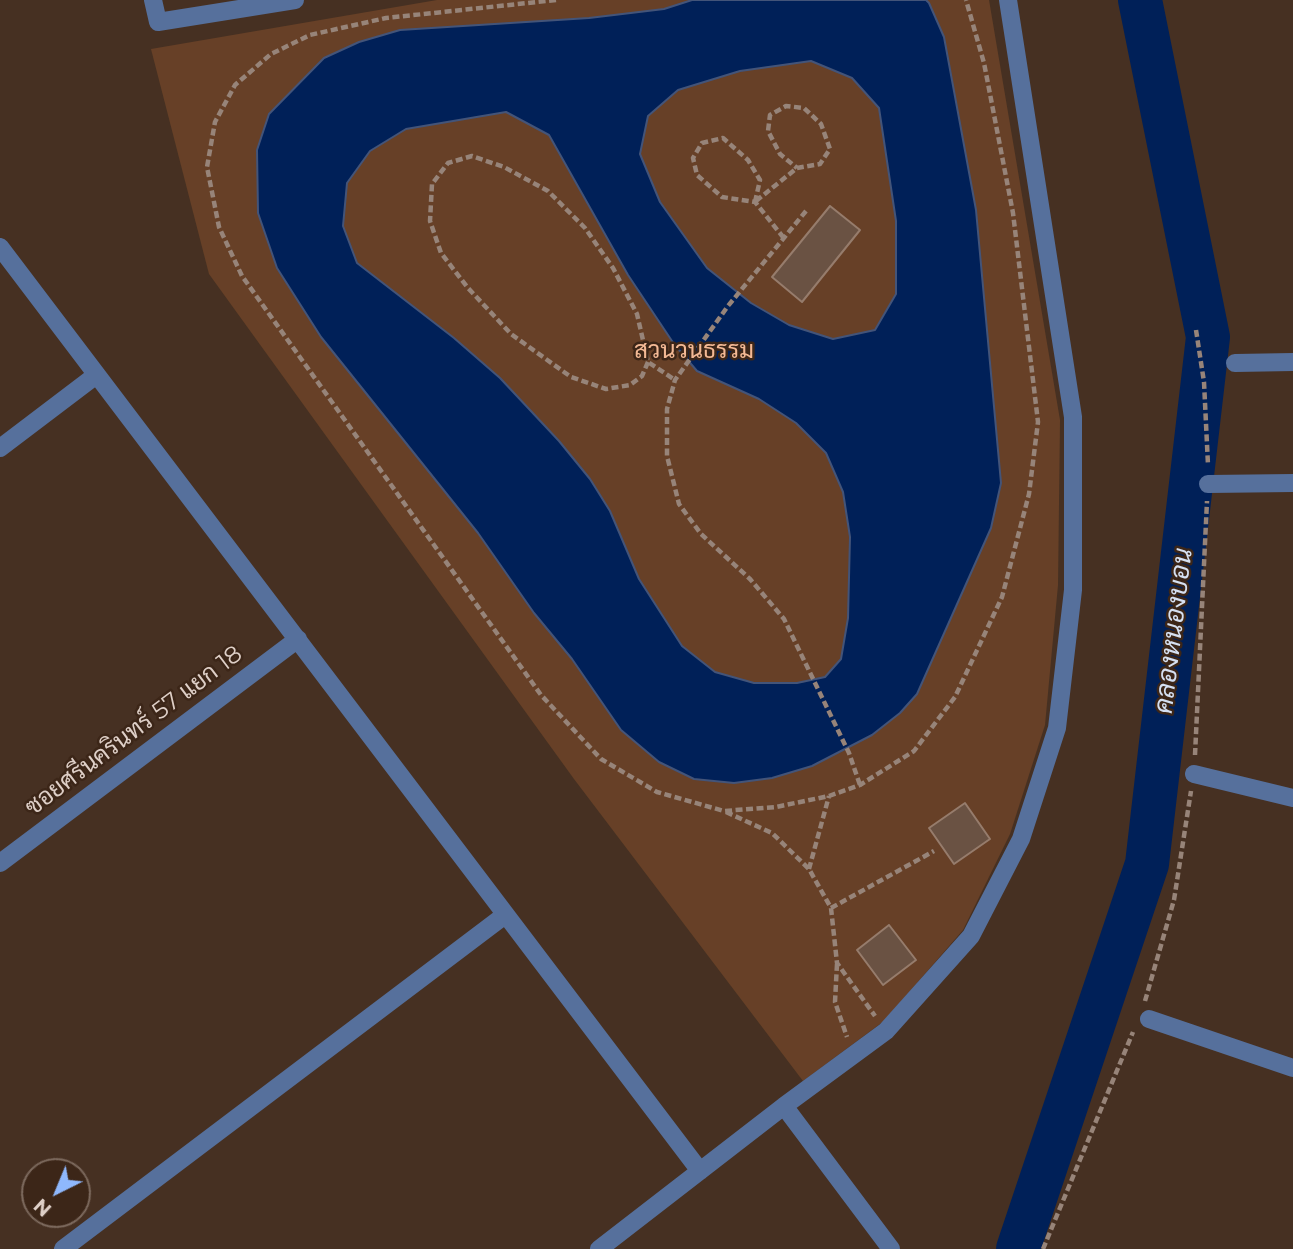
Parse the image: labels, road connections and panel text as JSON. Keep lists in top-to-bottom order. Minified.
{"streets":{"street":["ซอยศรีนครินทร์ 57 แยก 18"]},"water":["คลองหนองบอน"],"parks":["สวนวนธรรม"],"north":"bottom left"}
